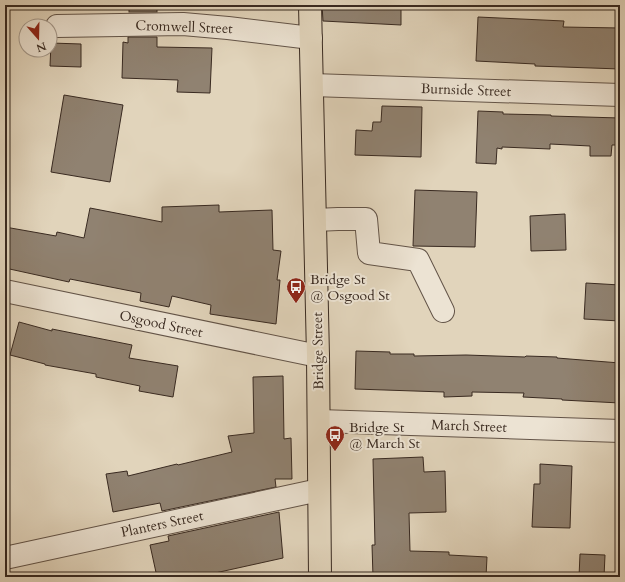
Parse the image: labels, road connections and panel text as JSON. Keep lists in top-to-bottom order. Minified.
{"streets":{"highway":["Bridge Street"],"street":["Cromwell Street","Burnside Street","Osgood Street","March Street","Planters Street"]},"crossings":[["Cromwell Street","Bridge Street"],["Burnside Street","Bridge Street"],["Osgood Street","Bridge Street"],["Bridge Street","March Street"],["Bridge Street","Planters Street"]],"places":{"bus stop":["Bridge St @ Osgood St","Bridge St @ March St"]},"north":"bottom"}
